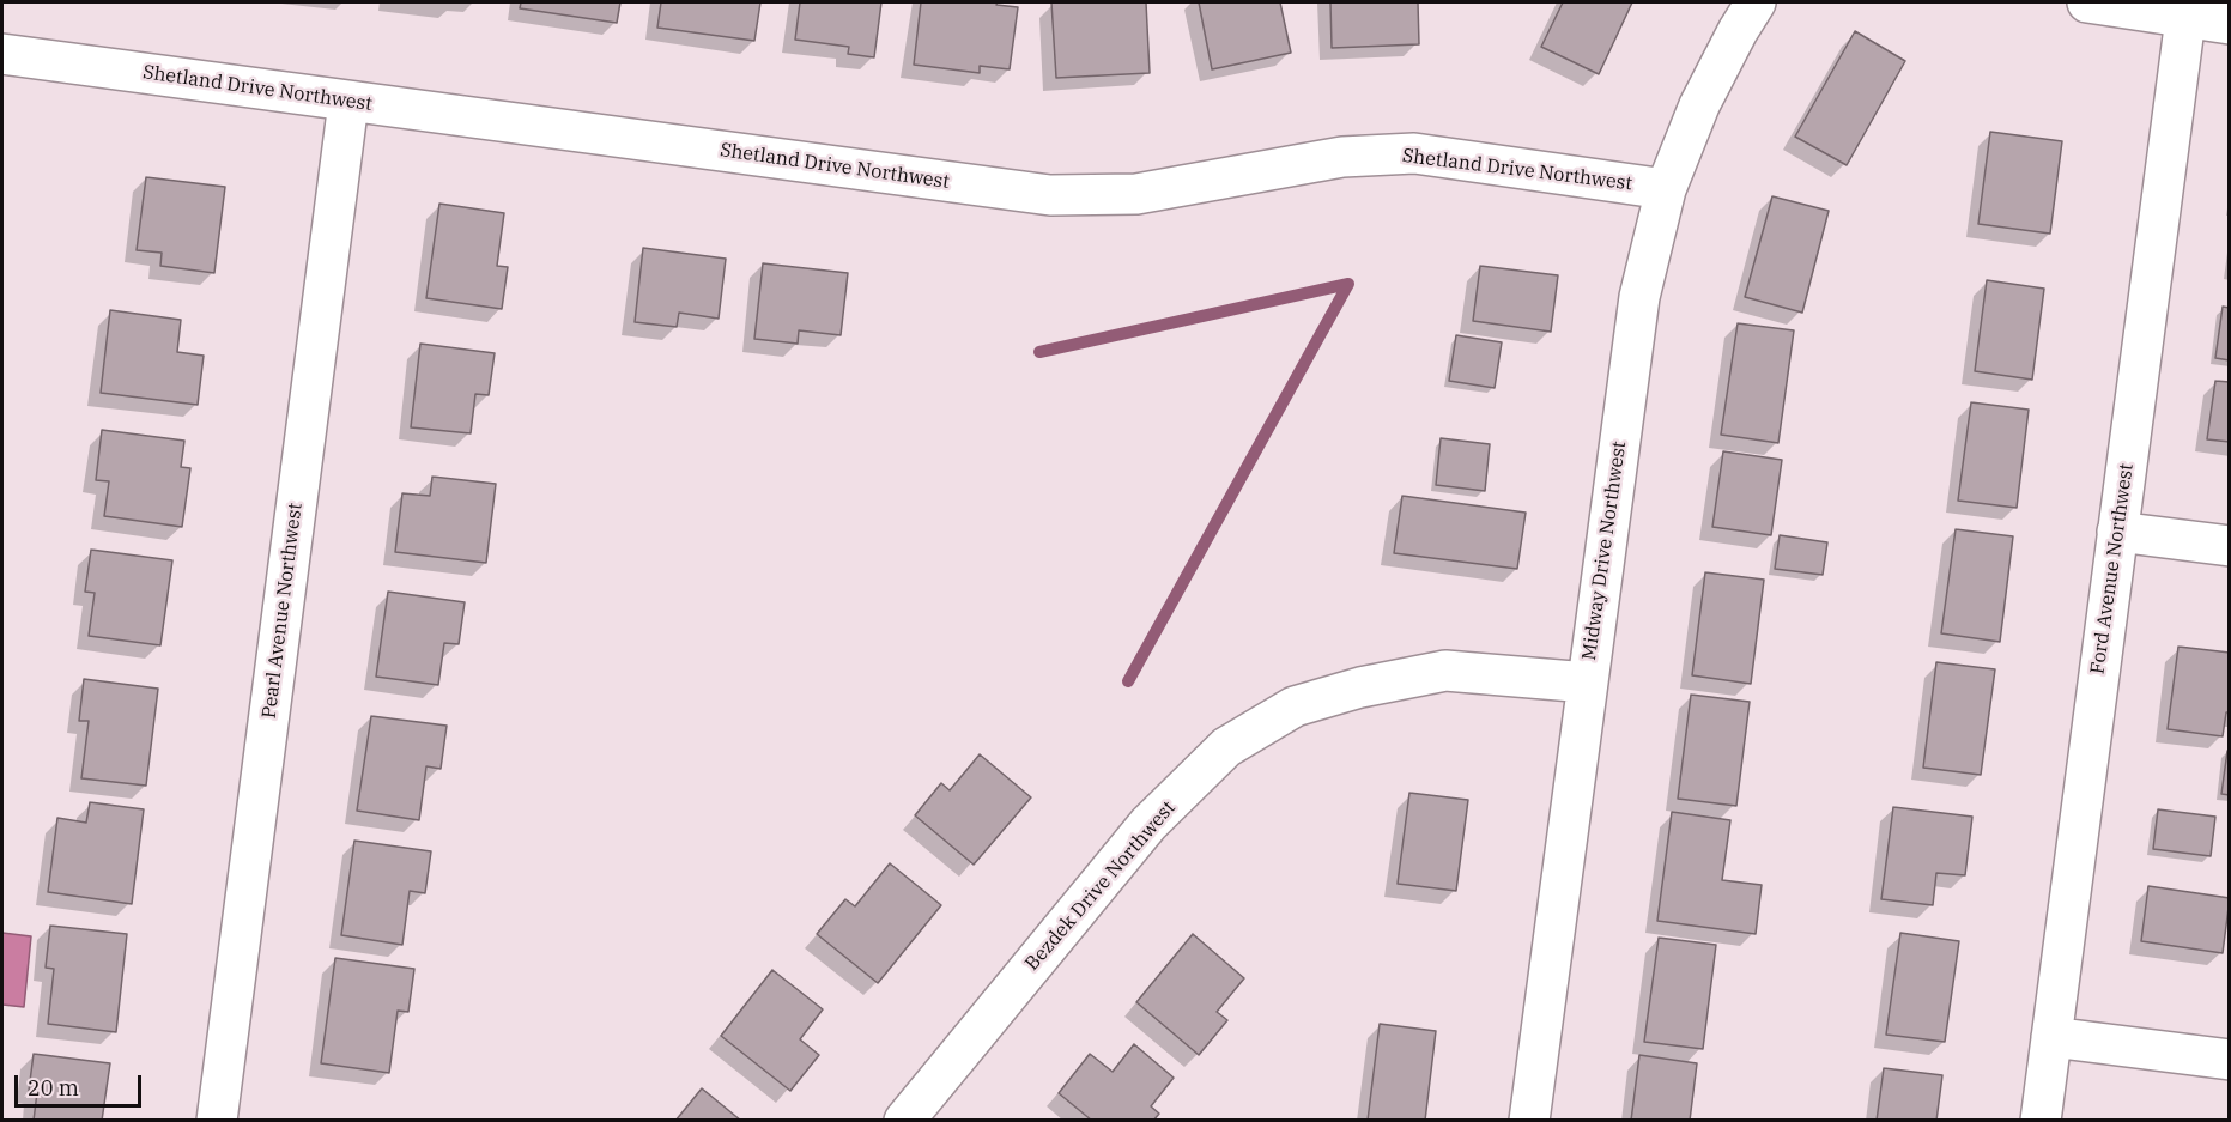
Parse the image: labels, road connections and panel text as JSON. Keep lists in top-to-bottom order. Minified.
{"streets":{"street":["Shetland Drive Northwest","Midway Drive Northwest","Ford Avenue Northwest","Pearl Avenue Northwest","Bezdek Drive Northwest"]},"crossings":[["Shetland Drive Northwest","Midway Drive Northwest"],["Shetland Drive Northwest","Pearl Avenue Northwest"],["Midway Drive Northwest","Bezdek Drive Northwest"]],"scale_bar":"20 m"}
